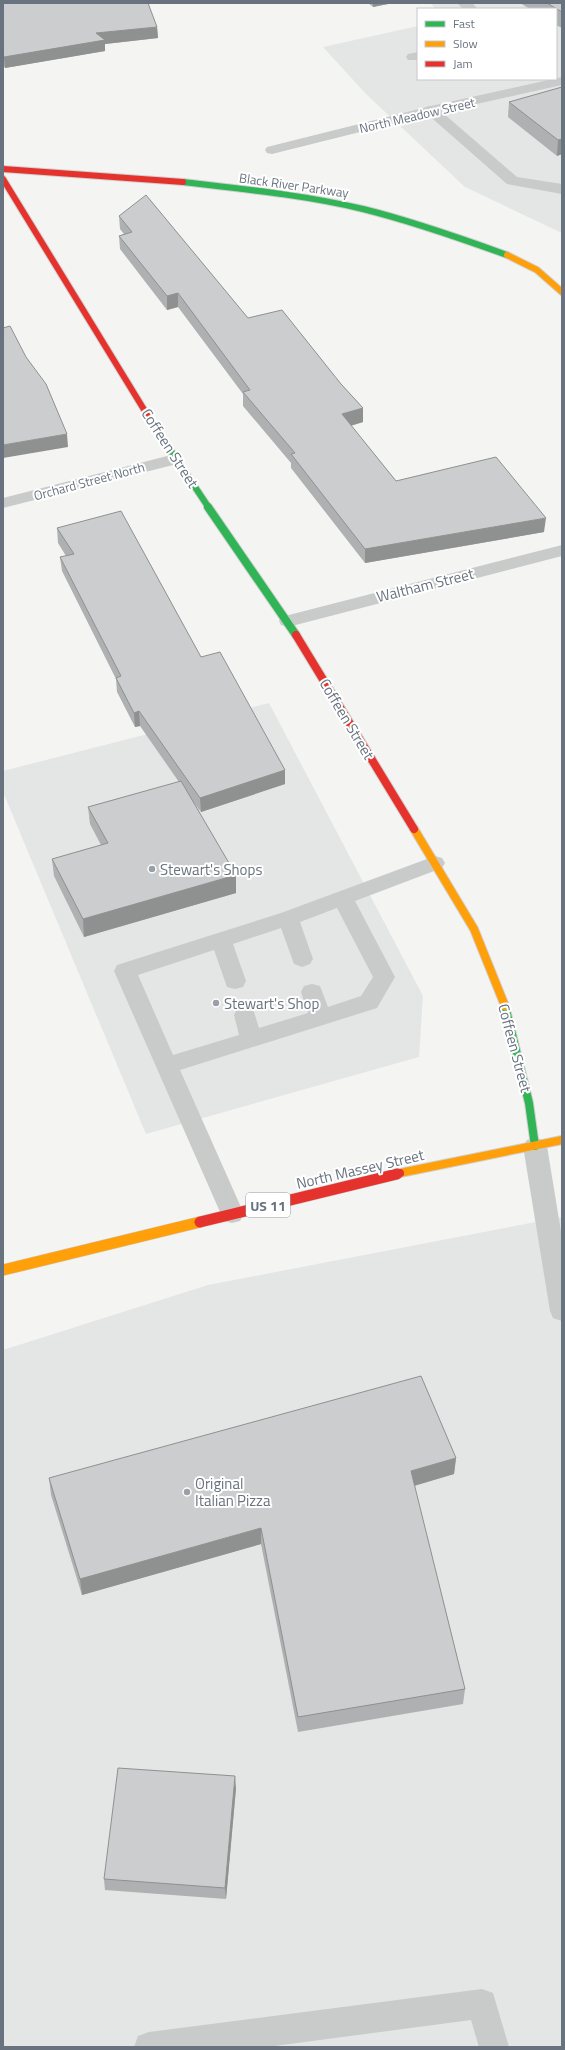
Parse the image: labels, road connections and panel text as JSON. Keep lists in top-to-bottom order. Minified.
{"streets":{"main road":["Black River Parkway","Coffeen Street","North Massey Street","US 11"],"street":["North Meadow Street","Orchard Street North","Waltham Street"]},"crossings":[["Coffeen Street","Orchard Street North"],["Coffeen Street","Waltham Street"],["Coffeen Street","North Massey Street"]],"places":["Stewart's Shops","Stewart's Shop","Original Italian Pizza"],"legend":["Fast","Slow","Jam"]}
